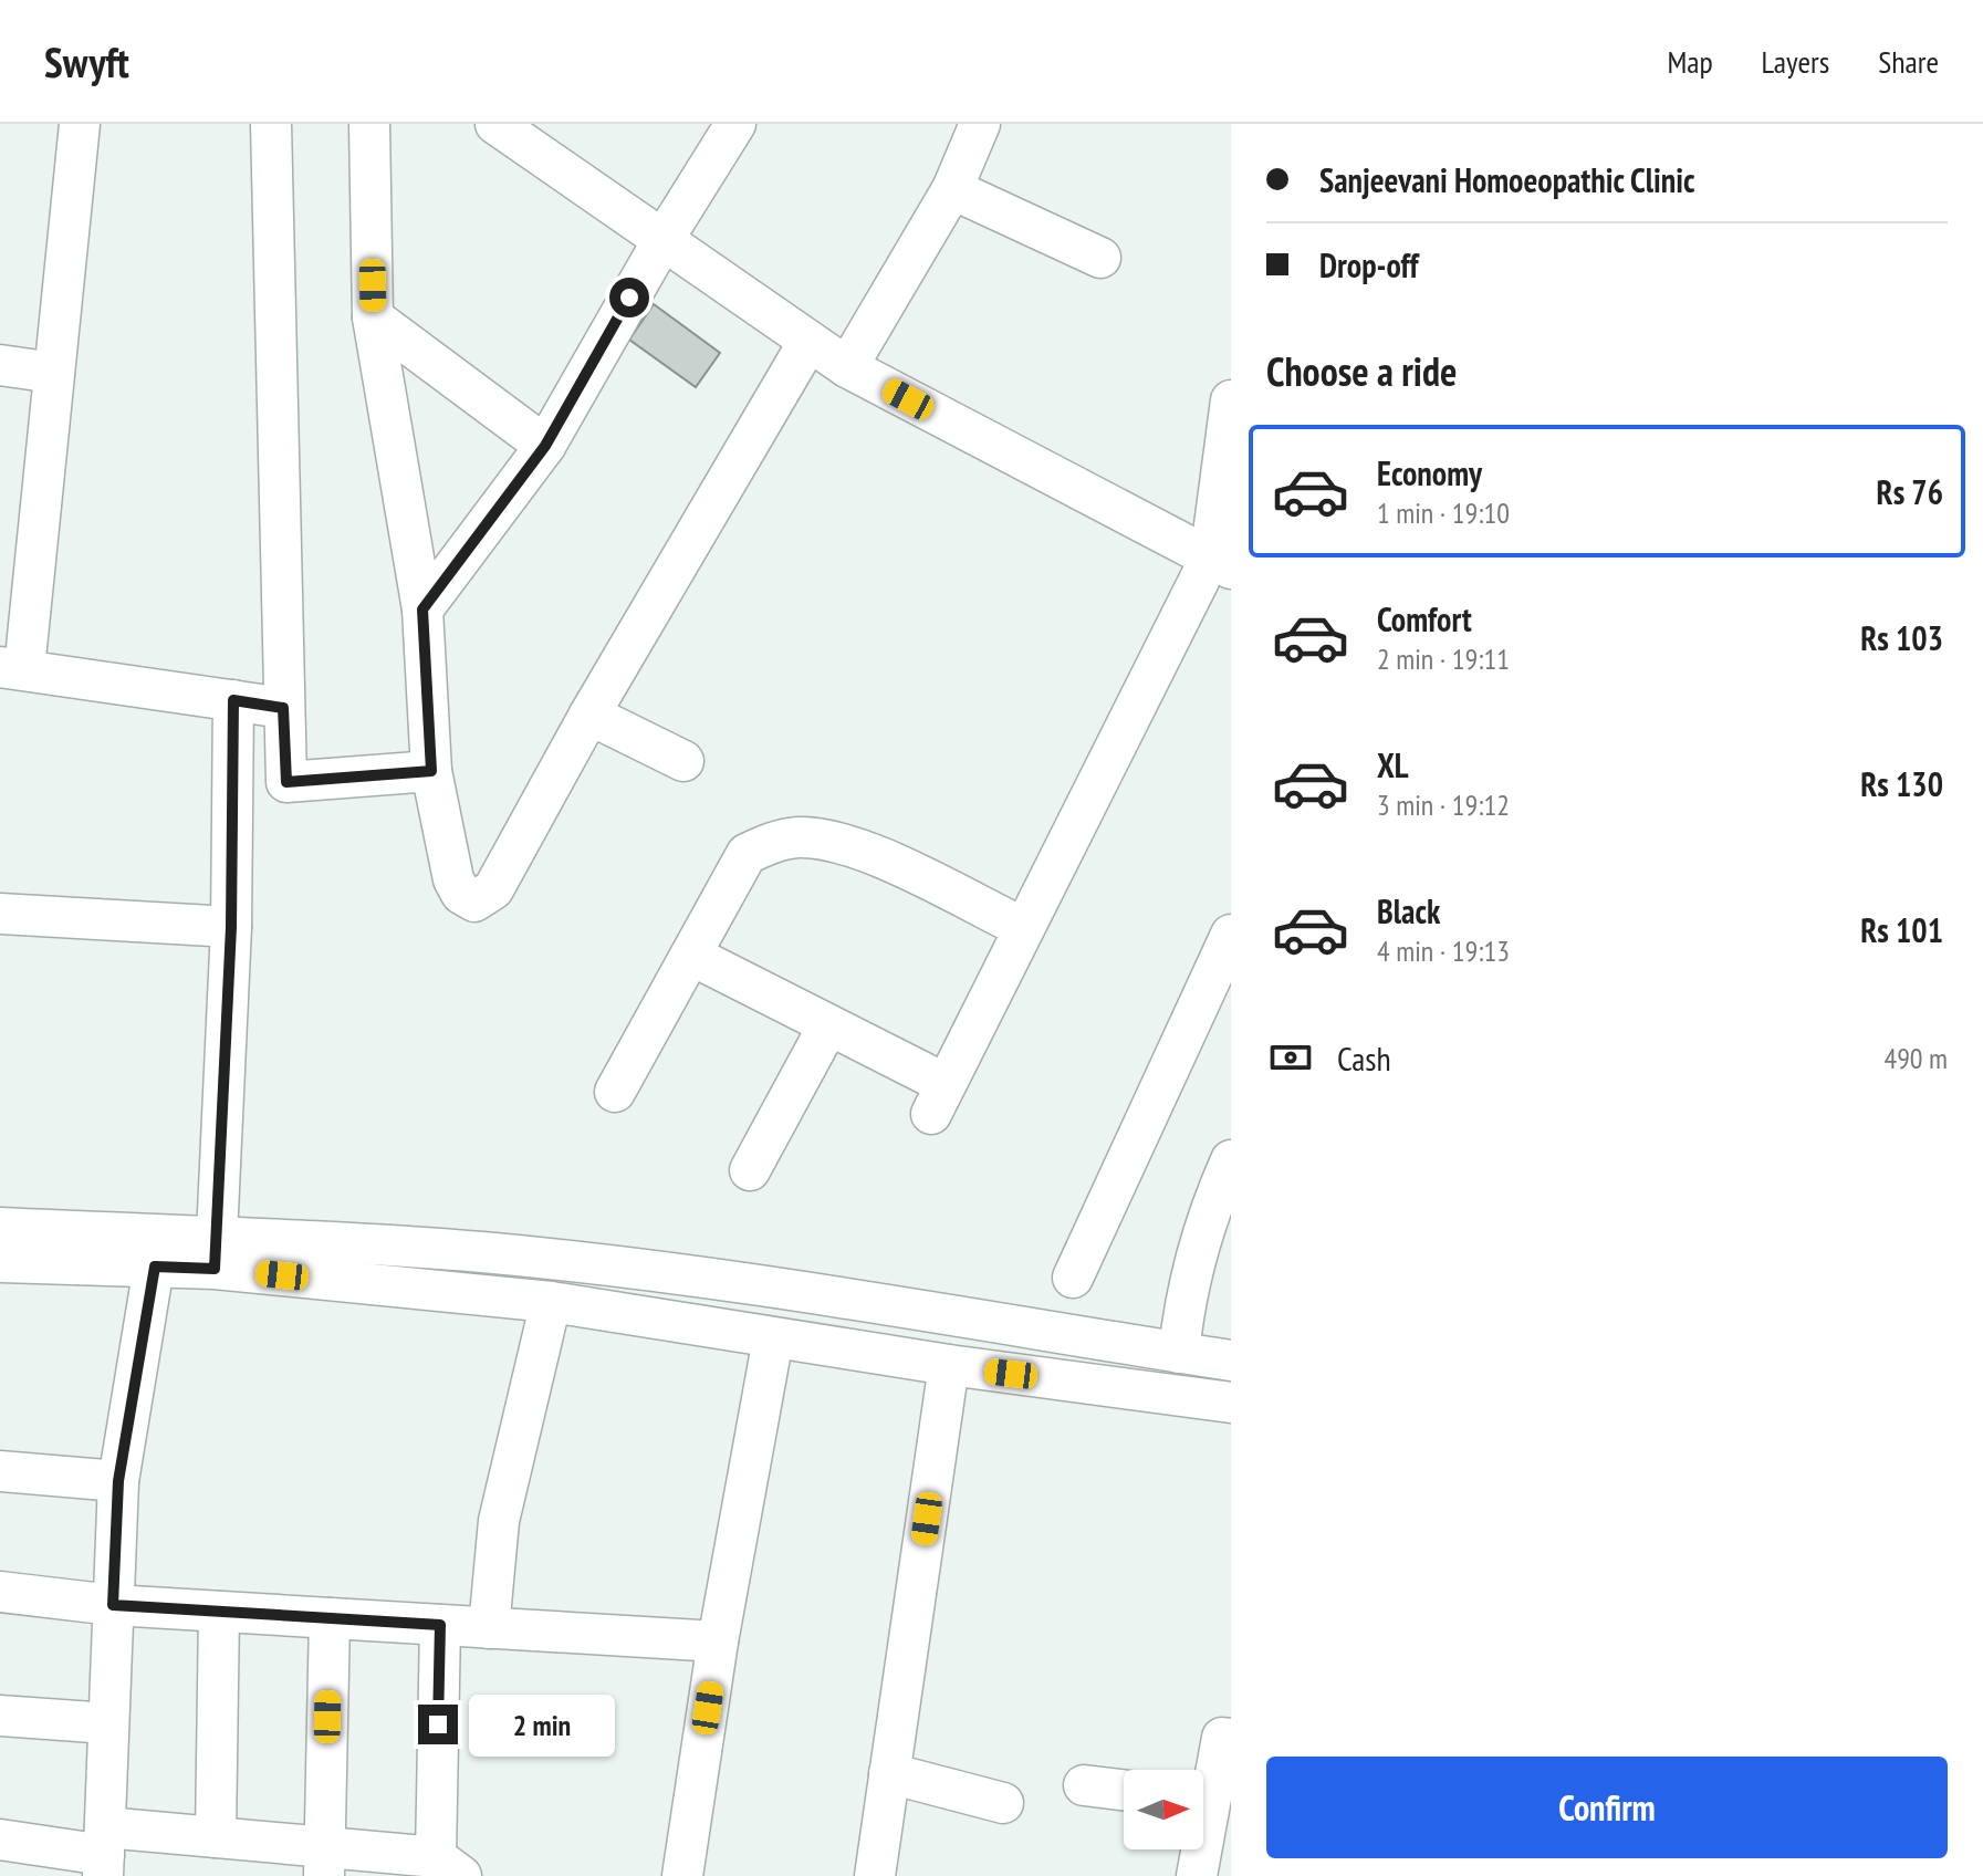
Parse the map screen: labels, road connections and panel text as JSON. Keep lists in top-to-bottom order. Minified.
{"north":"right","page":{"header":"Swyft","nav":["Map","Layers","Share"],"banner":["Sanjeevani Homoeopathic Clinic","Drop-off"],"heading":"Choose a ride","list":[{"name":"Economy","note":"1 min · 19:10","value":"Rs 76"},{"name":"Comfort","note":"2 min · 19:11","value":"Rs 103"},{"name":"XL","note":"3 min · 19:12","value":"Rs 130"},{"name":"Black","note":"4 min · 19:13","value":"Rs 101"}],"pay":["Cash","490 m"],"bubble":"2 min","buttons":"Confirm"}}
